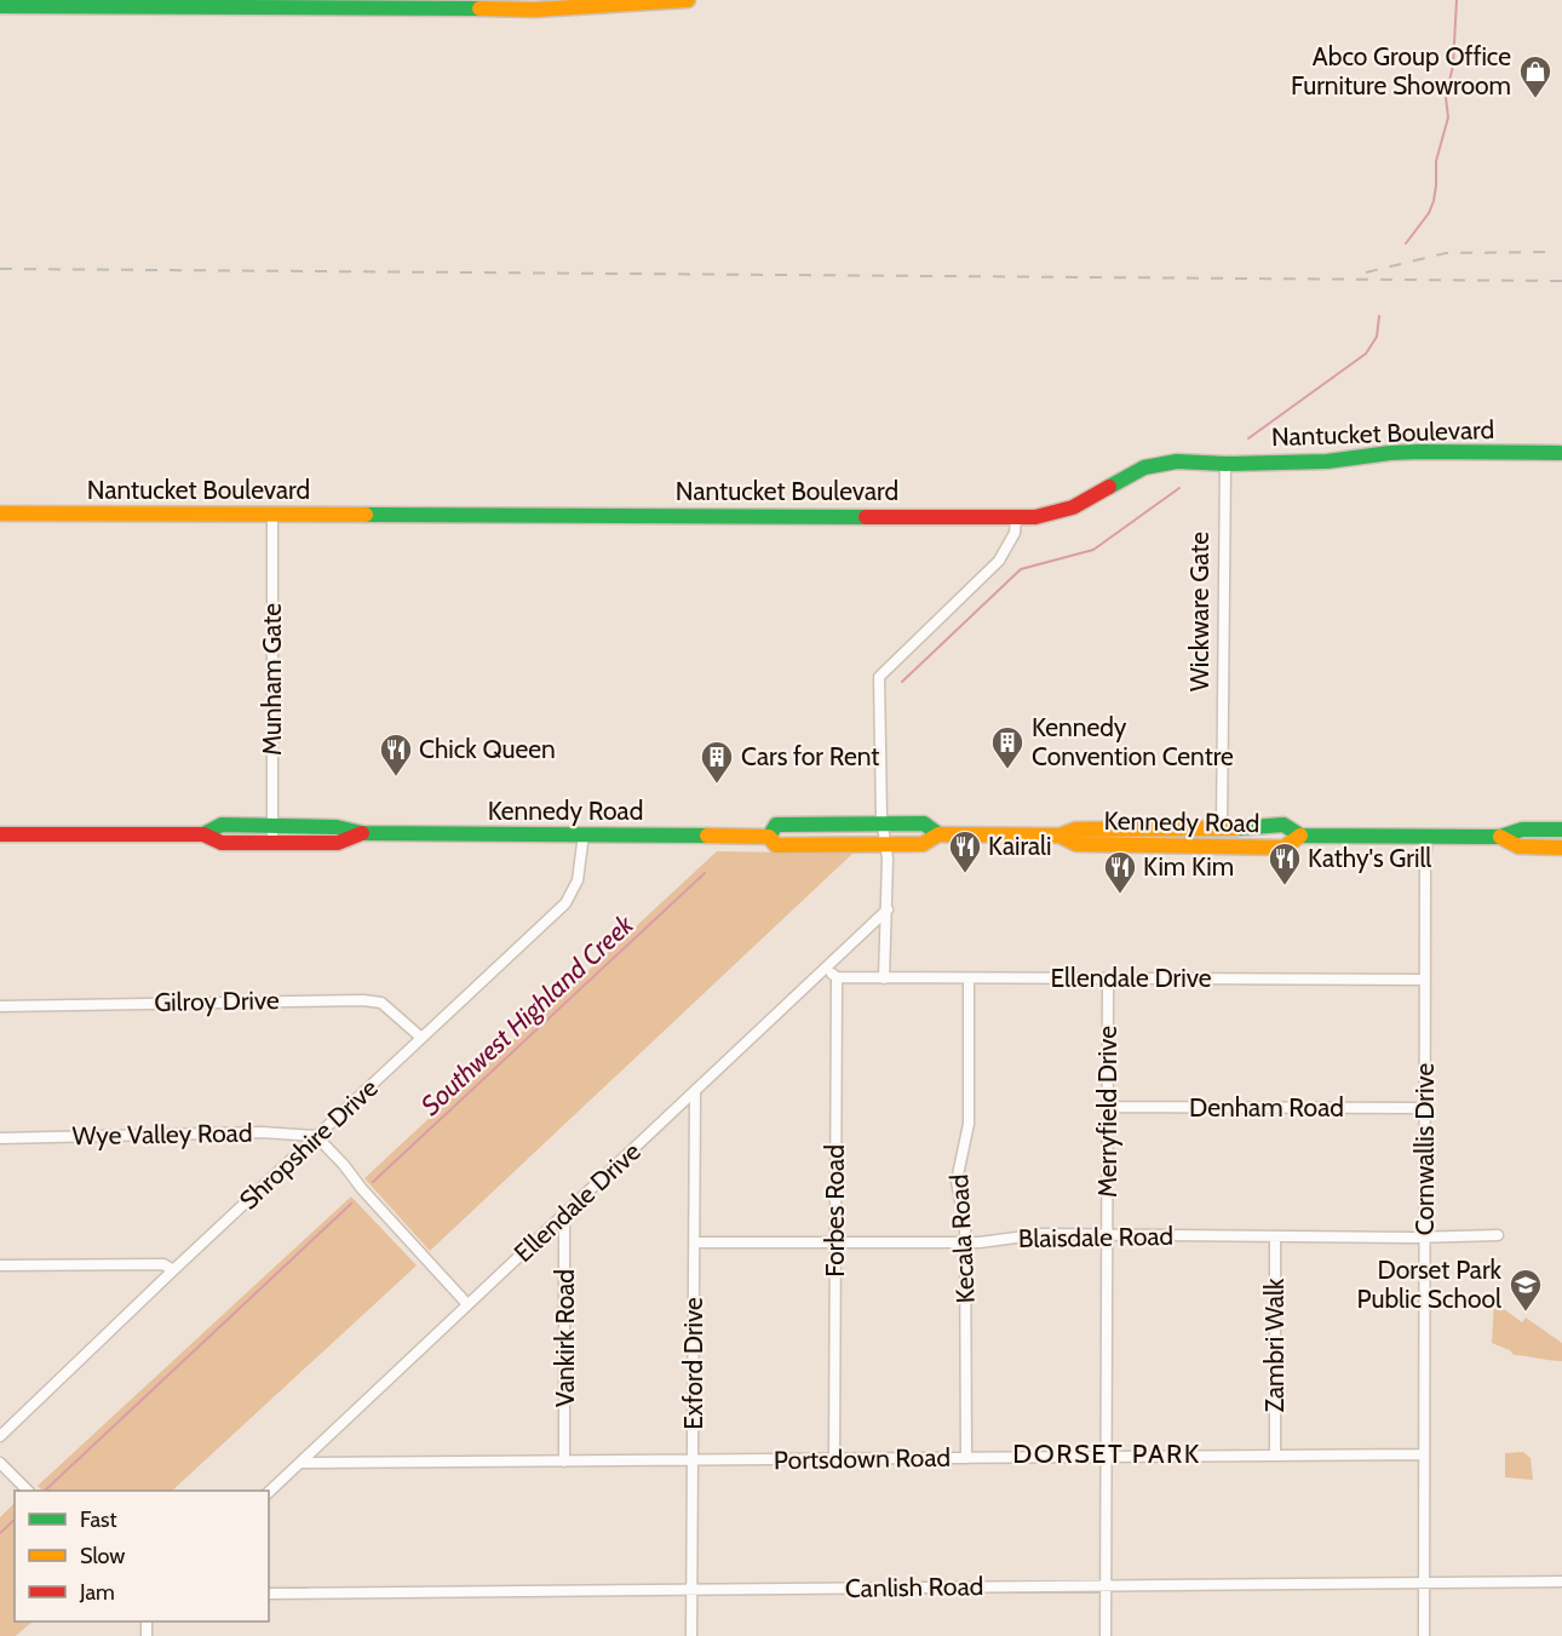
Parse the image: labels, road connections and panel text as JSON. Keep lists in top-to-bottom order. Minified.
{"streets":{"street":["Nantucket Boulevard","Wickware Gate","Munham Gate","Kennedy Road","Ellendale Drive","Gilroy Drive","Denham Road","Merryfield Drive","Wye Valley Road","Shropshire Drive","Cornwallis Drive","Forbes Road","Blaisdale Road","Kecala Road","Vankirk Road","Zambri Walk","Exford Drive","Portsdown Road","Canlish Road"]},"crossings":[["Nantucket Boulevard","Wickware Gate"],["Nantucket Boulevard","Munham Gate"],["Wickware Gate","Kennedy Road"],["Munham Gate","Kennedy Road"],["Kennedy Road","Shropshire Drive"],["Kennedy Road","Cornwallis Drive"],["Ellendale Drive","Merryfield Drive"],["Ellendale Drive","Cornwallis Drive"],["Ellendale Drive","Forbes Road"],["Ellendale Drive","Kecala Road"],["Ellendale Drive","Vankirk Road"],["Ellendale Drive","Exford Drive"],["Ellendale Drive","Portsdown Road"],["Gilroy Drive","Shropshire Drive"],["Denham Road","Merryfield Drive"],["Denham Road","Cornwallis Drive"],["Merryfield Drive","Blaisdale Road"],["Merryfield Drive","Portsdown Road"],["Merryfield Drive","Canlish Road"],["Wye Valley Road","Shropshire Drive"],["Cornwallis Drive","Blaisdale Road"],["Cornwallis Drive","Portsdown Road"],["Cornwallis Drive","Canlish Road"],["Forbes Road","Blaisdale Road"],["Forbes Road","Portsdown Road"],["Blaisdale Road","Kecala Road"],["Blaisdale Road","Zambri Walk"],["Blaisdale Road","Exford Drive"],["Kecala Road","Portsdown Road"],["Vankirk Road","Portsdown Road"],["Zambri Walk","Portsdown Road"],["Exford Drive","Portsdown Road"],["Exford Drive","Canlish Road"]],"districts":["DORSET PARK"],"water":["Southwest Highland Creek"],"places":{"shop":["Abco Group Office Furniture Showroom"],"building":["Kennedy Convention Centre","Cars for Rent"],"restaurant":["Chick Queen","Kairali","Kathy's Grill","Kim Kim"],"school or university":["Dorset Park Public School"]},"legend":["Fast","Slow","Jam"]}
